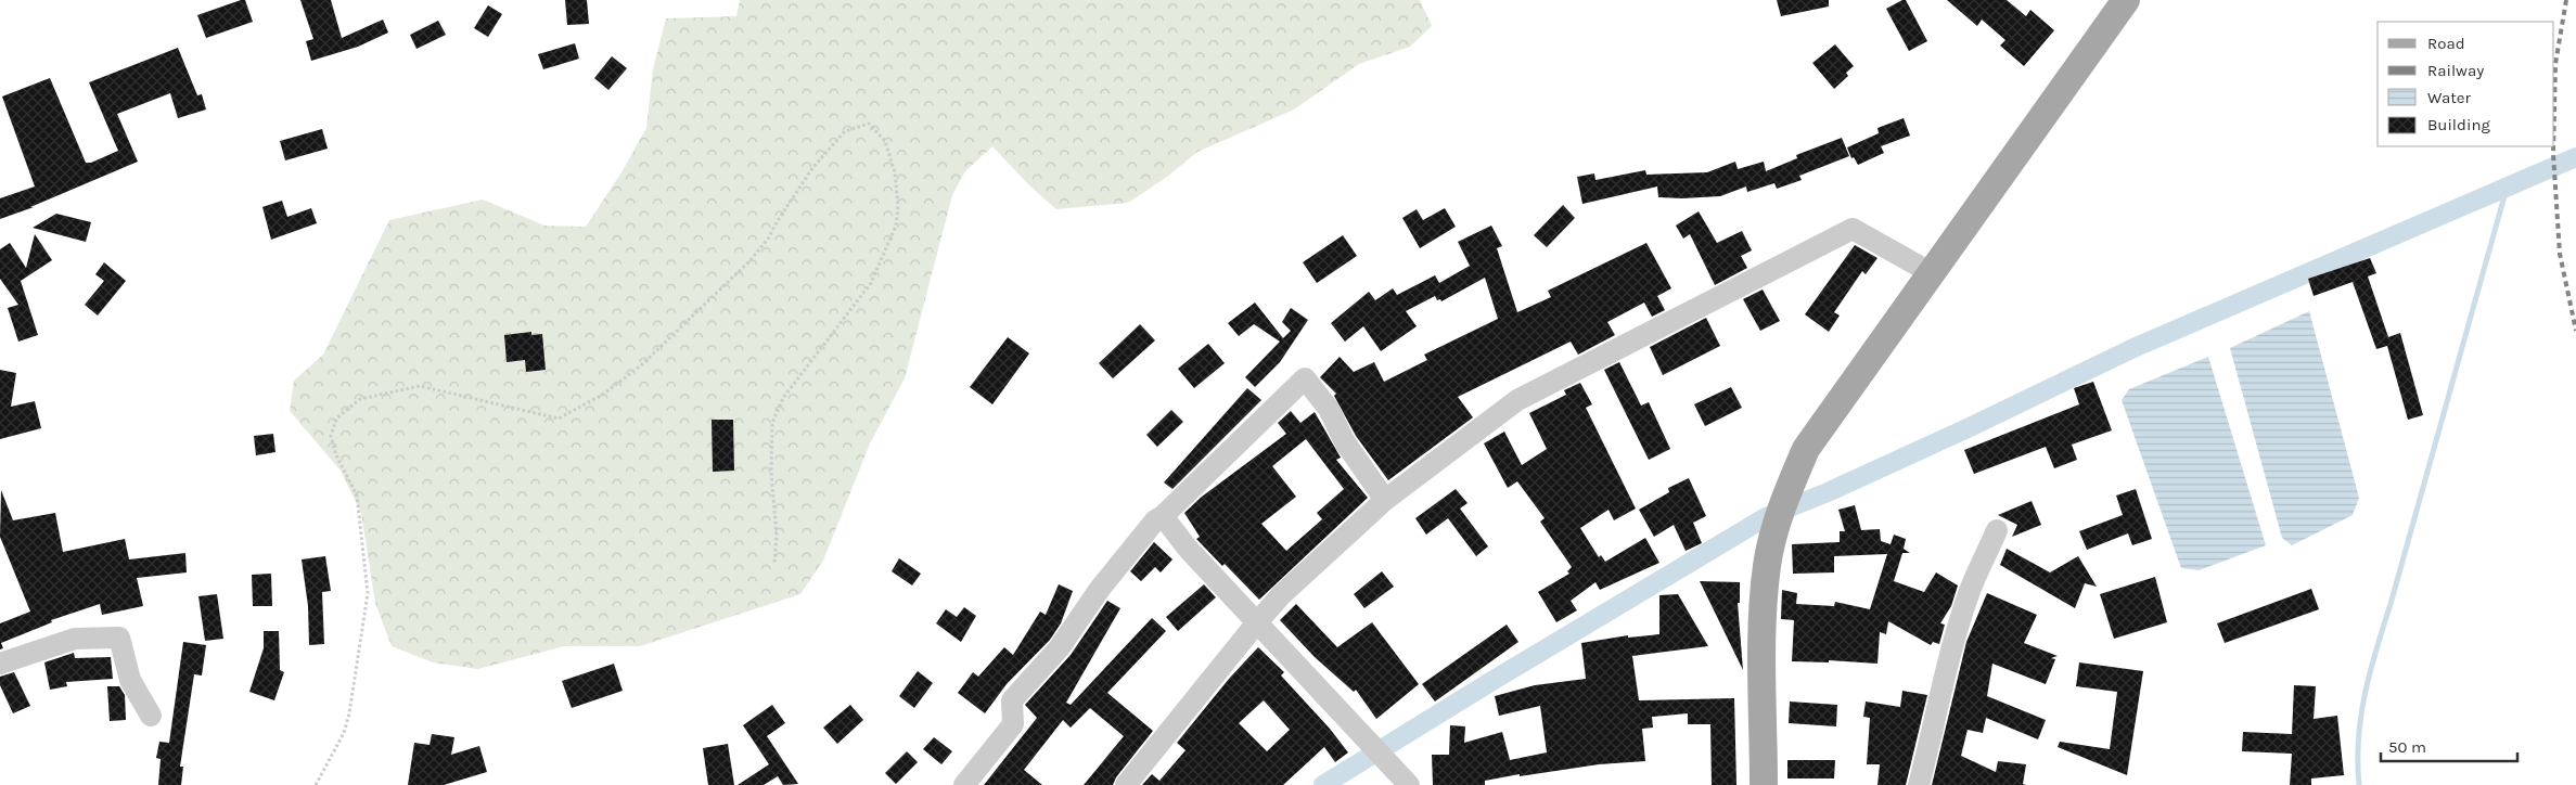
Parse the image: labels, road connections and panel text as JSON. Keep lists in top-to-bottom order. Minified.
{"legend":["Road","Railway","Water","Building"],"scale_bar":"50 m"}
